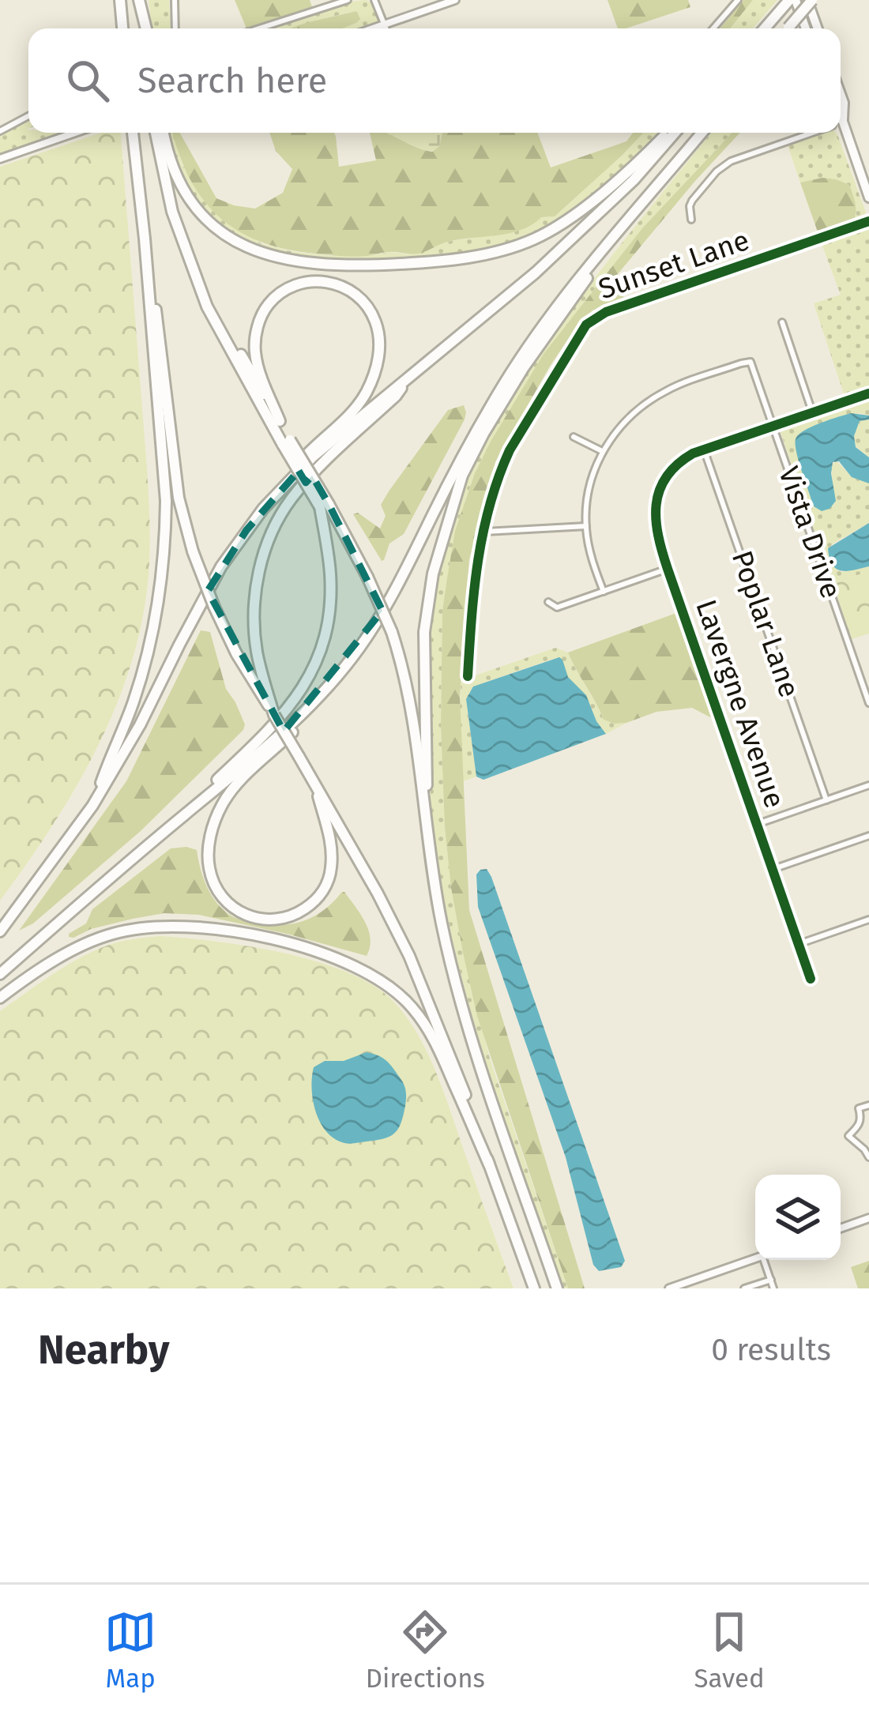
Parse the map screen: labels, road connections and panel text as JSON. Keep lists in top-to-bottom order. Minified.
{"streets":{"street":["Sunset Lane","Vista Drive","Poplar Lane","Lavergne Avenue"]},"crossings":[["Poplar Lane","Lavergne Avenue"]],"page":{"search":"Search here","heading":["Nearby","0 results"],"nav":["Map","Directions","Saved"]}}
